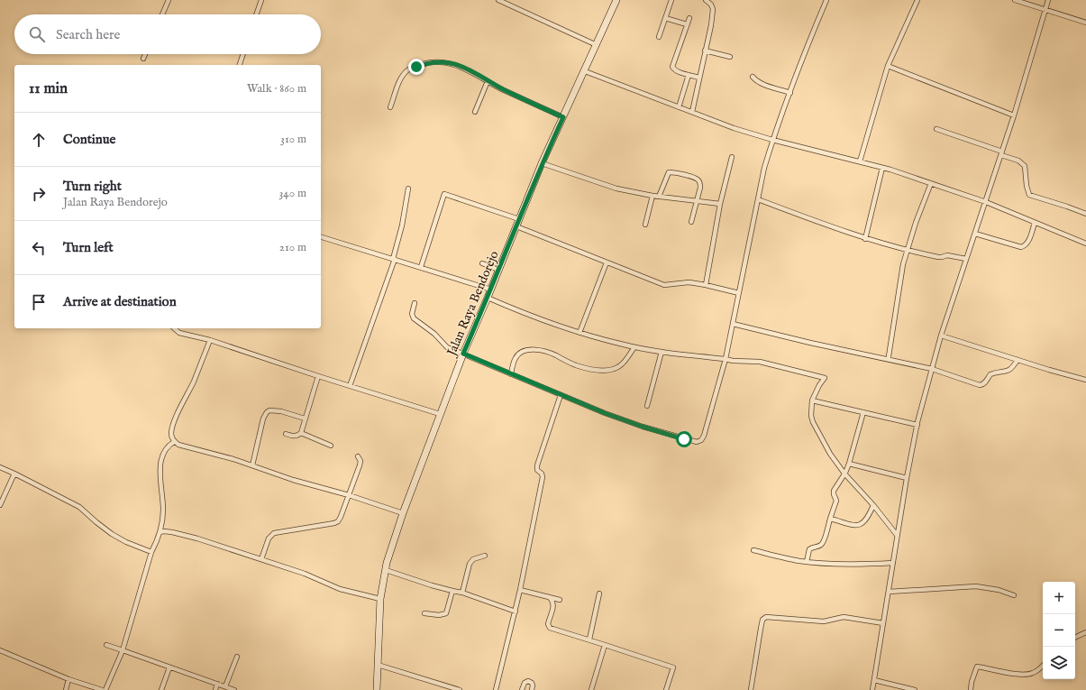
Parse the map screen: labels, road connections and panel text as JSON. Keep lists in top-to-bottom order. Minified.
{"streets":{"main road":["Jalan Raya Bendorejo"]},"page":{"search":"Search here","heading":["11 min","Walk · 860 m"],"list":[["Continue","310 m"],["Turn right","Jalan Raya Bendorejo","340 m"],["Turn left","210 m"],"Arrive at destination"],"map_buttons":["+","−"]}}
